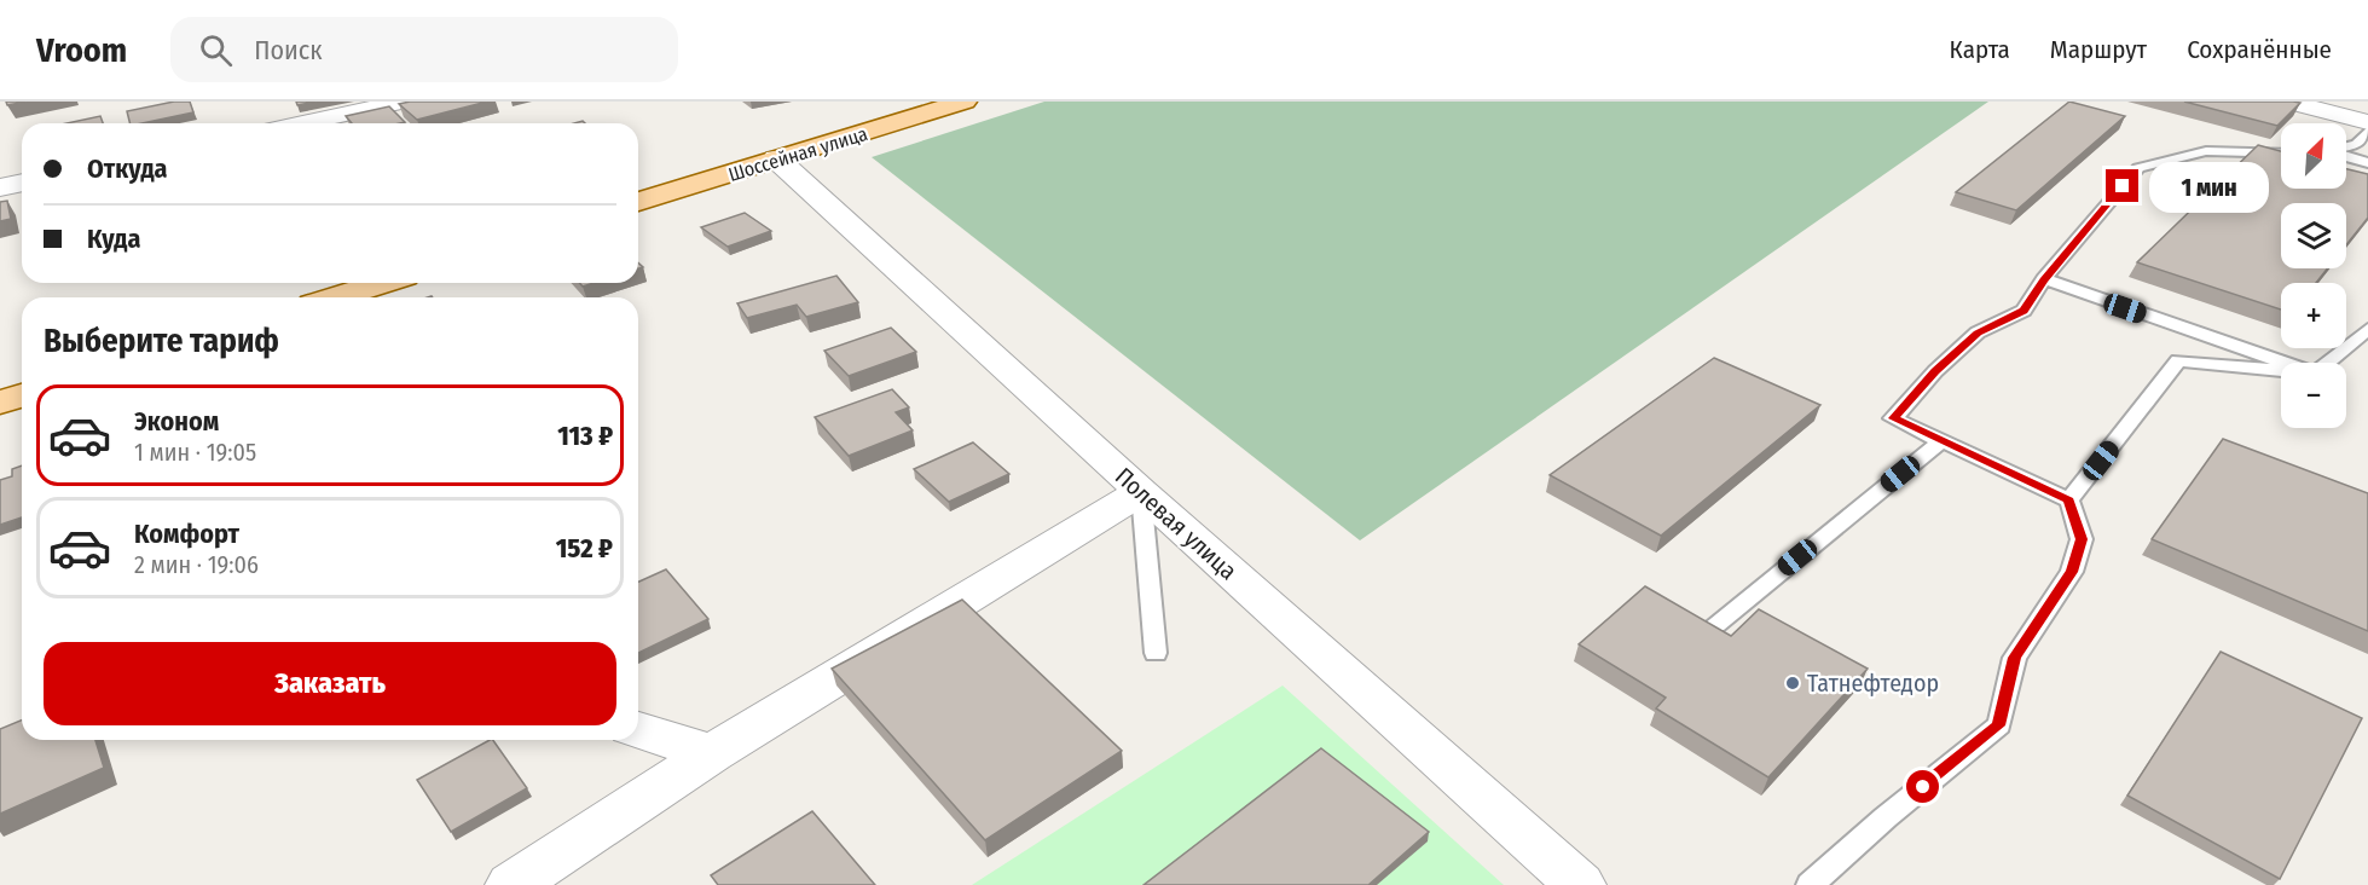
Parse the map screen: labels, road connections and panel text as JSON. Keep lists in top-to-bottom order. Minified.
{"streets":{"main road":["Шоссейная улица"],"street":["Полевая улица"]},"crossings":[["Шоссейная улица","Полевая улица"]],"places":["Татнефтедор"],"north":"top right","page":{"header":"Vroom","search":"Поиск","nav":["Карта","Маршрут","Сохранённые"],"map_buttons":["+","−"],"banner":["Откуда","Куда"],"bubble":"1 мин","heading":"Выберите тариф","list":[{"name":"Эконом","note":"1 мин · 19:05","value":"113 ₽"},{"name":"Комфорт","note":"2 мин · 19:06","value":"152 ₽"}],"buttons":"Заказать"}}
